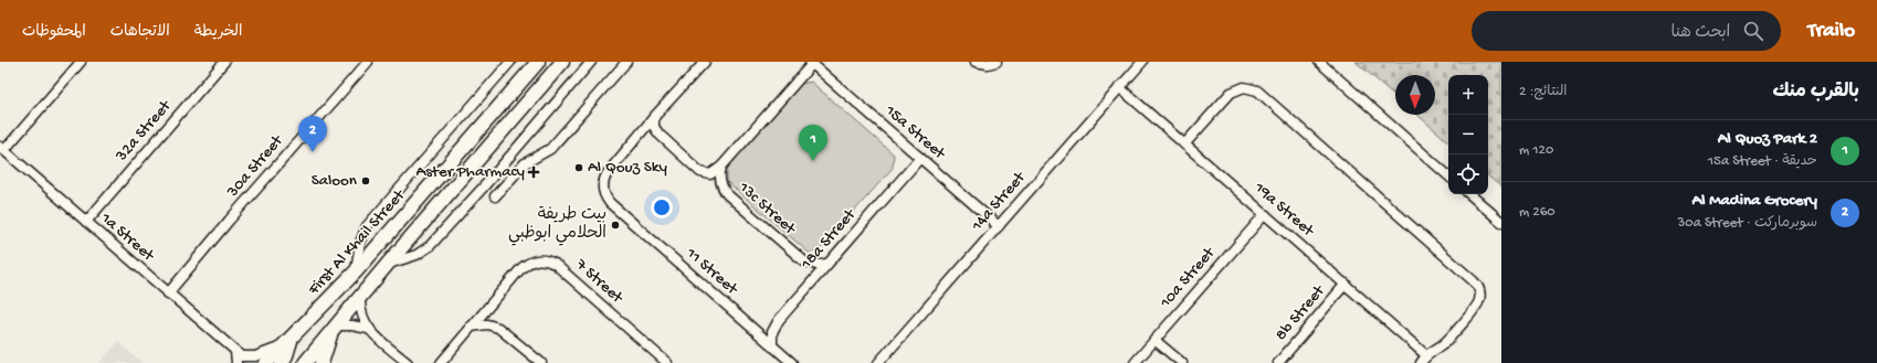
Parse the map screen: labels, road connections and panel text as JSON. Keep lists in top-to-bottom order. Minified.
{"streets":{"main road":["First Al Khail Street"],"street":["32a Street","15a Street","30a Street","14a Street","13c Street","19a Street","1a Street","18a Street","11 Street","10a Street","7 Street","8b Street"]},"crossings":[["32a Street","1a Street"],["15a Street","14a Street"],["15a Street","18a Street"],["30a Street","1a Street"],["14a Street","19a Street"],["13c Street","18a Street"],["19a Street","10a Street"],["19a Street","8b Street"],["1a Street","First Al Khail Street"],["18a Street","11 Street"]],"places":{"other":["Al Qouz Sky","Saloon","بيت طريفة الحلامي ابوظبي"],"health":["Aster Pharmacy"]},"north":"bottom","page":{"header":"Trailo","search":"ابحث هنا","nav":["الخريطة","الاتجاهات","المحفوظات"],"heading":["بالقرب منك","النتائج: 2"],"map_buttons":["+","−"],"pins":["2","1"],"list":[{"mark":"1","name":"Al Quoz Park 2","note":"حديقة · 15a Street","value":"120 m"},{"mark":"2","name":"Al Madina Grocery","note":"سوبرماركت · 30a Street","value":"260 m"}]}}
